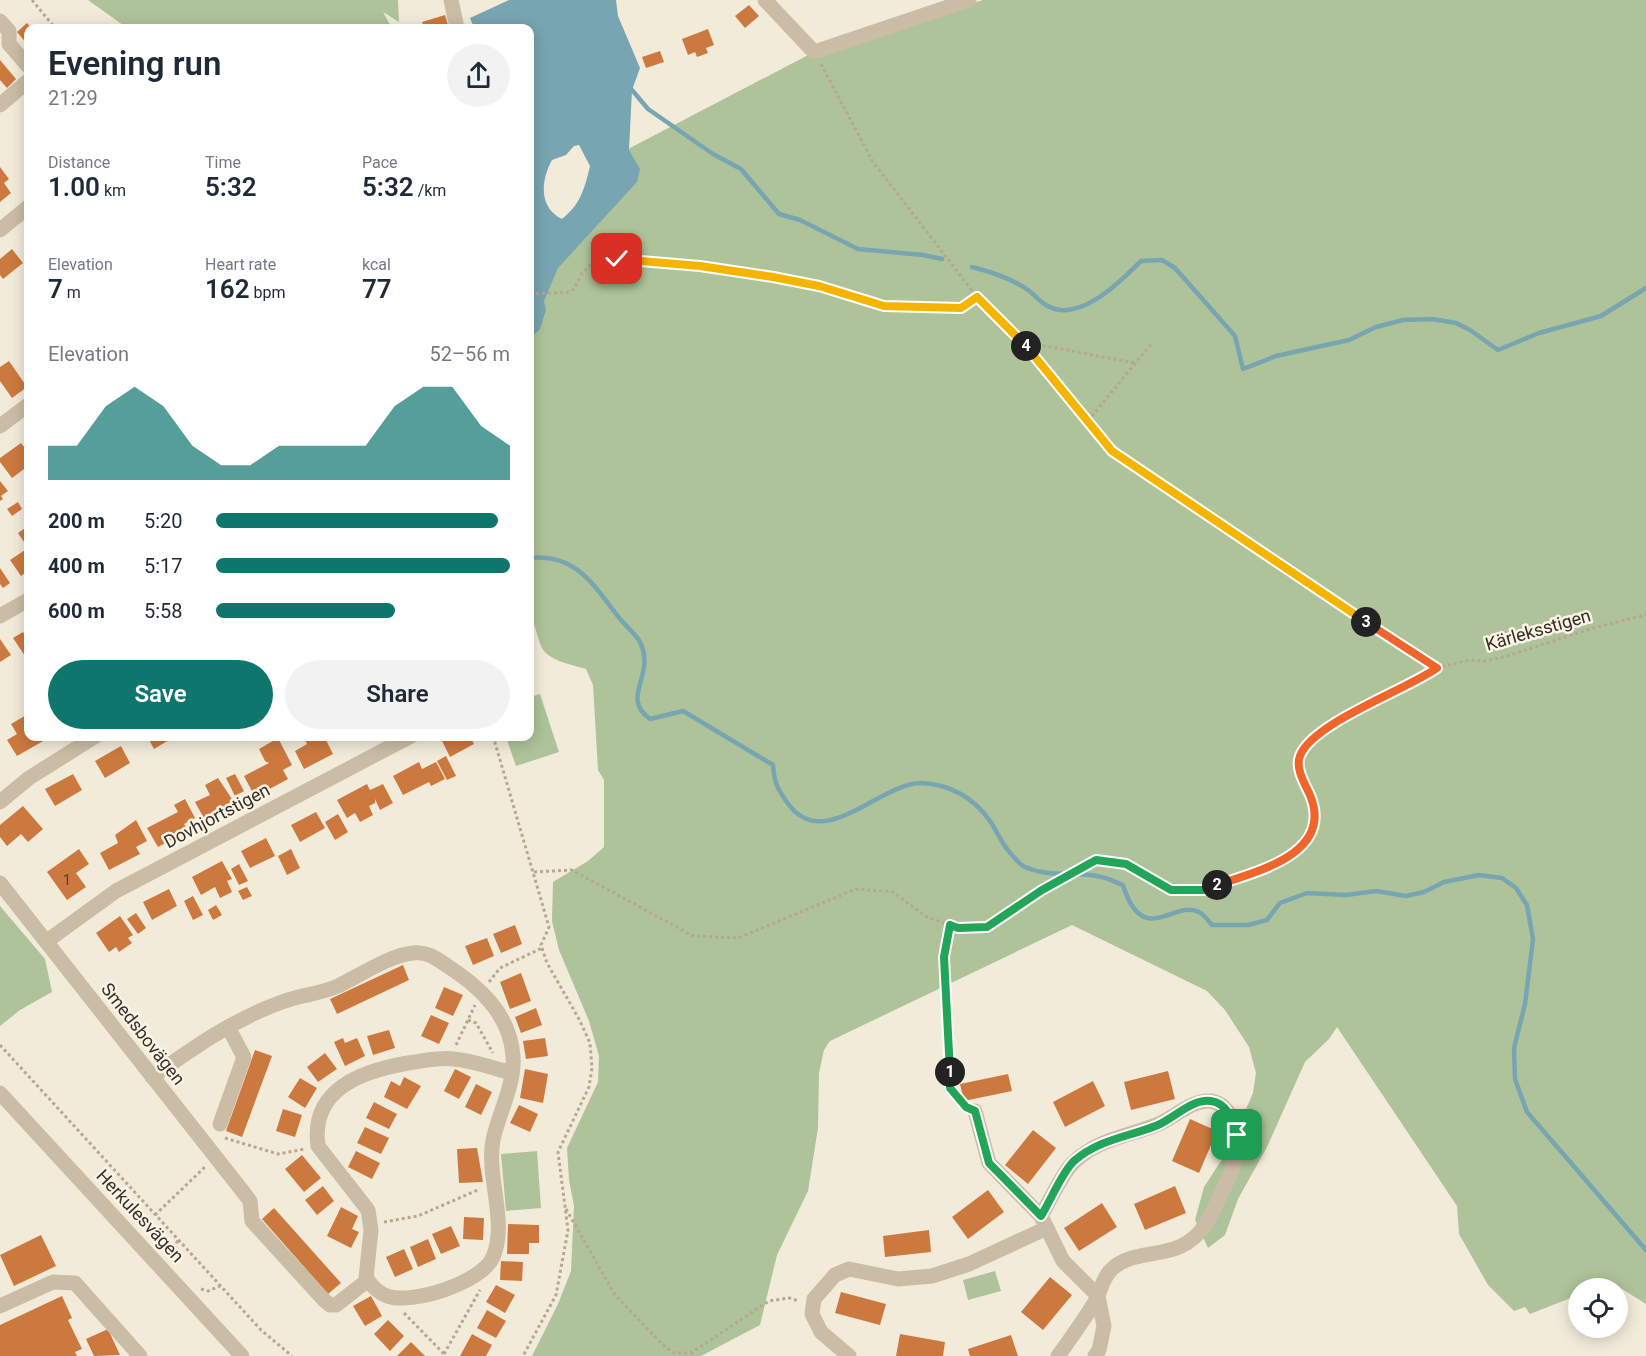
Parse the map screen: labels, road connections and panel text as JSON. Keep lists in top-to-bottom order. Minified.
{"streets":{"street":["Dovhjortstigen","Smedsbovägen","Herkulesvägen"],"path":["Kärleksstigen"]},"crossings":[["Dovhjortstigen","Smedsbovägen"]],"house_numbers":["1"],"page":{"heading":["Evening run","21:29"],"stats":[["Distance","1.00 km"],["Time","5:32"],["Pace","5:32 /km"],["Elevation","7 m"],["Heart rate","162 bpm"],["kcal","77"]],"chart":["Elevation","52–56 m"],"pins":["4","3","2","1"],"list":[{"name":"200 m","note":"5:20"},{"name":"400 m","note":"5:17"},{"name":"600 m","note":"5:58"}],"buttons":["Save","Share"]}}
